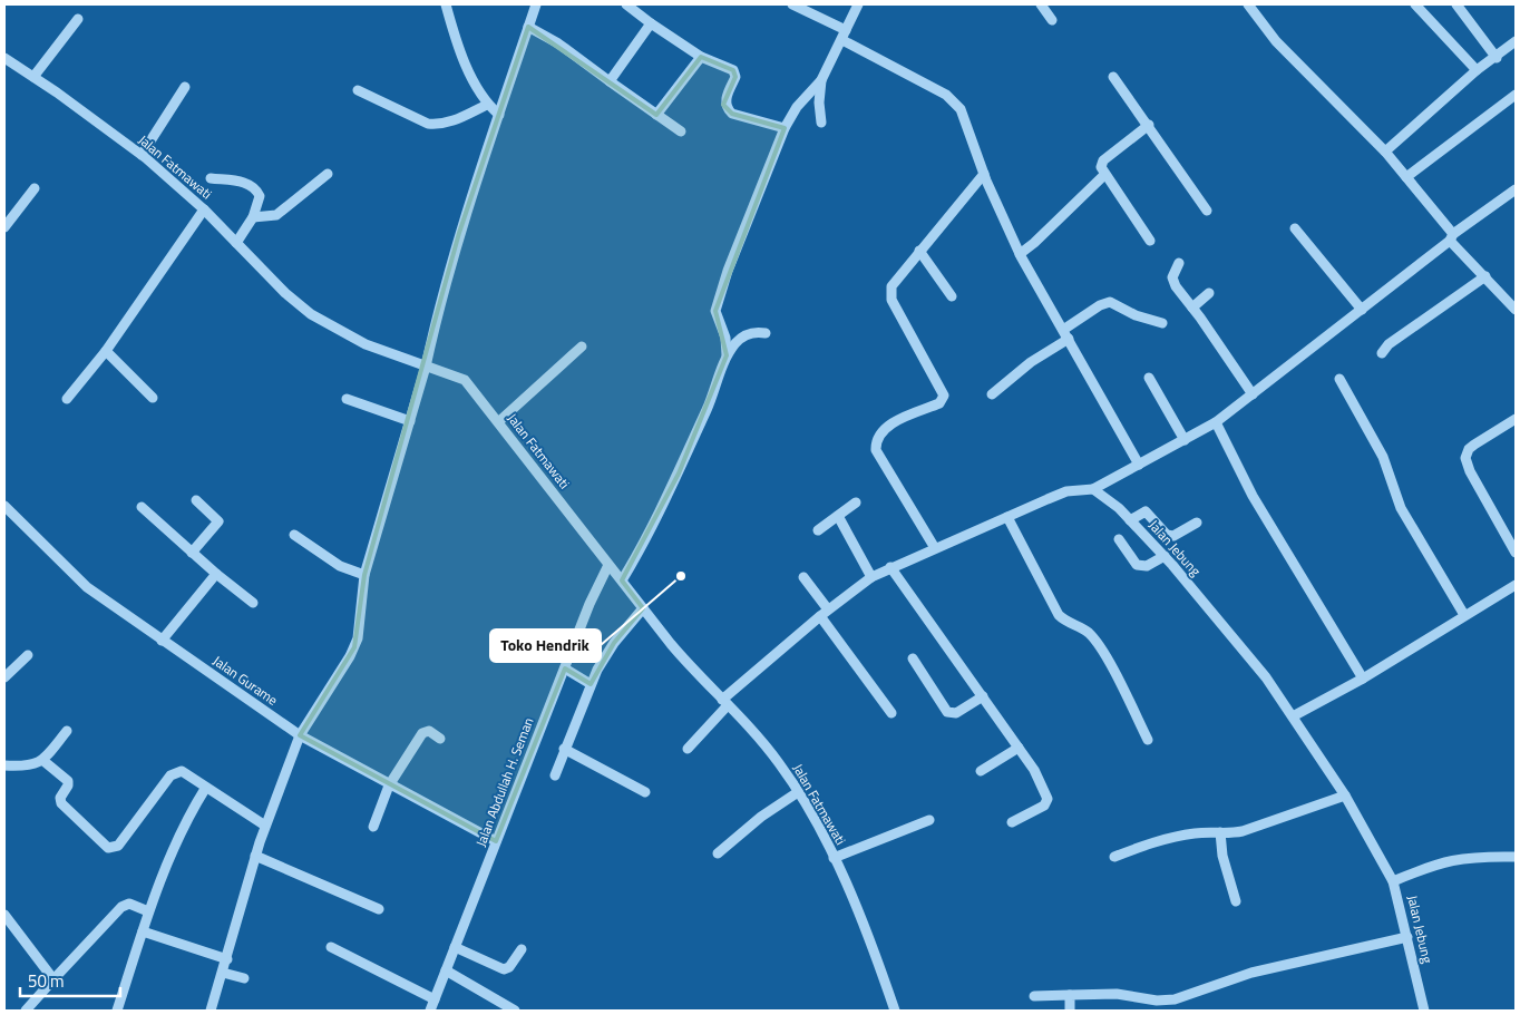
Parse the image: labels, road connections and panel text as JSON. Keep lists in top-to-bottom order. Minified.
{"streets":{"street":["Jalan Fatmawati","Jalan Jebung","Jalan Gurame","Jalan Abdullah H. Seman"]},"crossings":[["Jalan Fatmawati","Jalan Abdullah H. Seman"],["Jalan Gurame","Jalan Abdullah H. Seman"]],"places":["Toko Hendrik"],"scale_bar":"50 m"}
